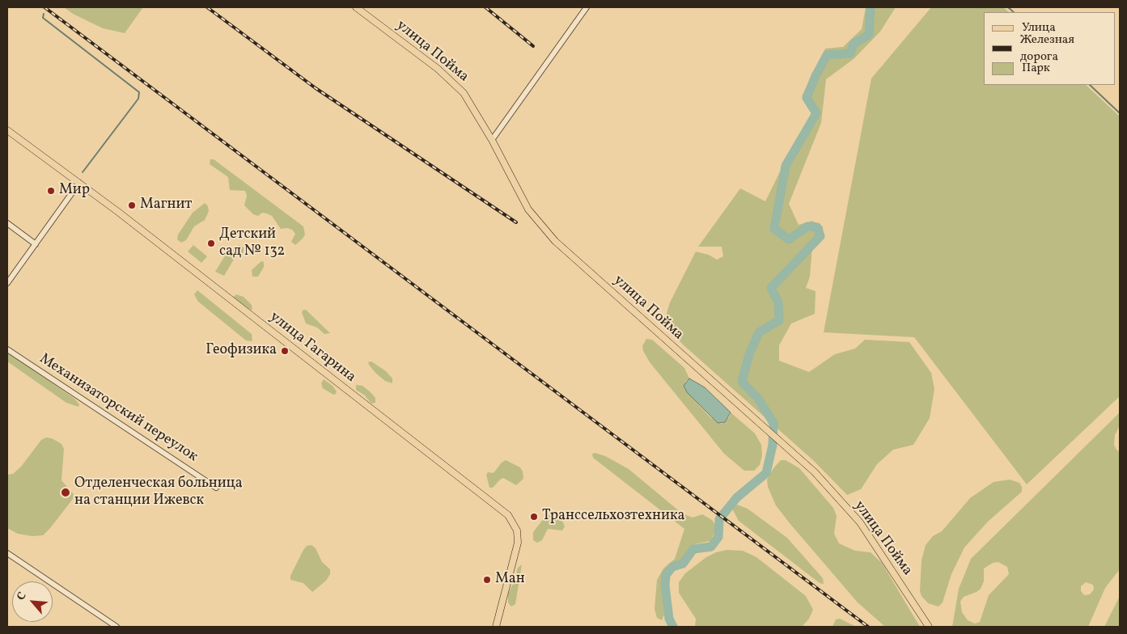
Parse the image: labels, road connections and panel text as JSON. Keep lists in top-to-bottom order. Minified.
{"streets":{"main road":["улица Пойма","улица Гагарина"],"street":["Механизаторский переулок"]},"places":["Мир","Магнит","Детский сад № 132","Геофизика","Отделенческая больница на станции Ижевск","Транссельхозтехника","Ман"],"legend":["Улица","Железная дорога","Парк"],"north":"top left"}
